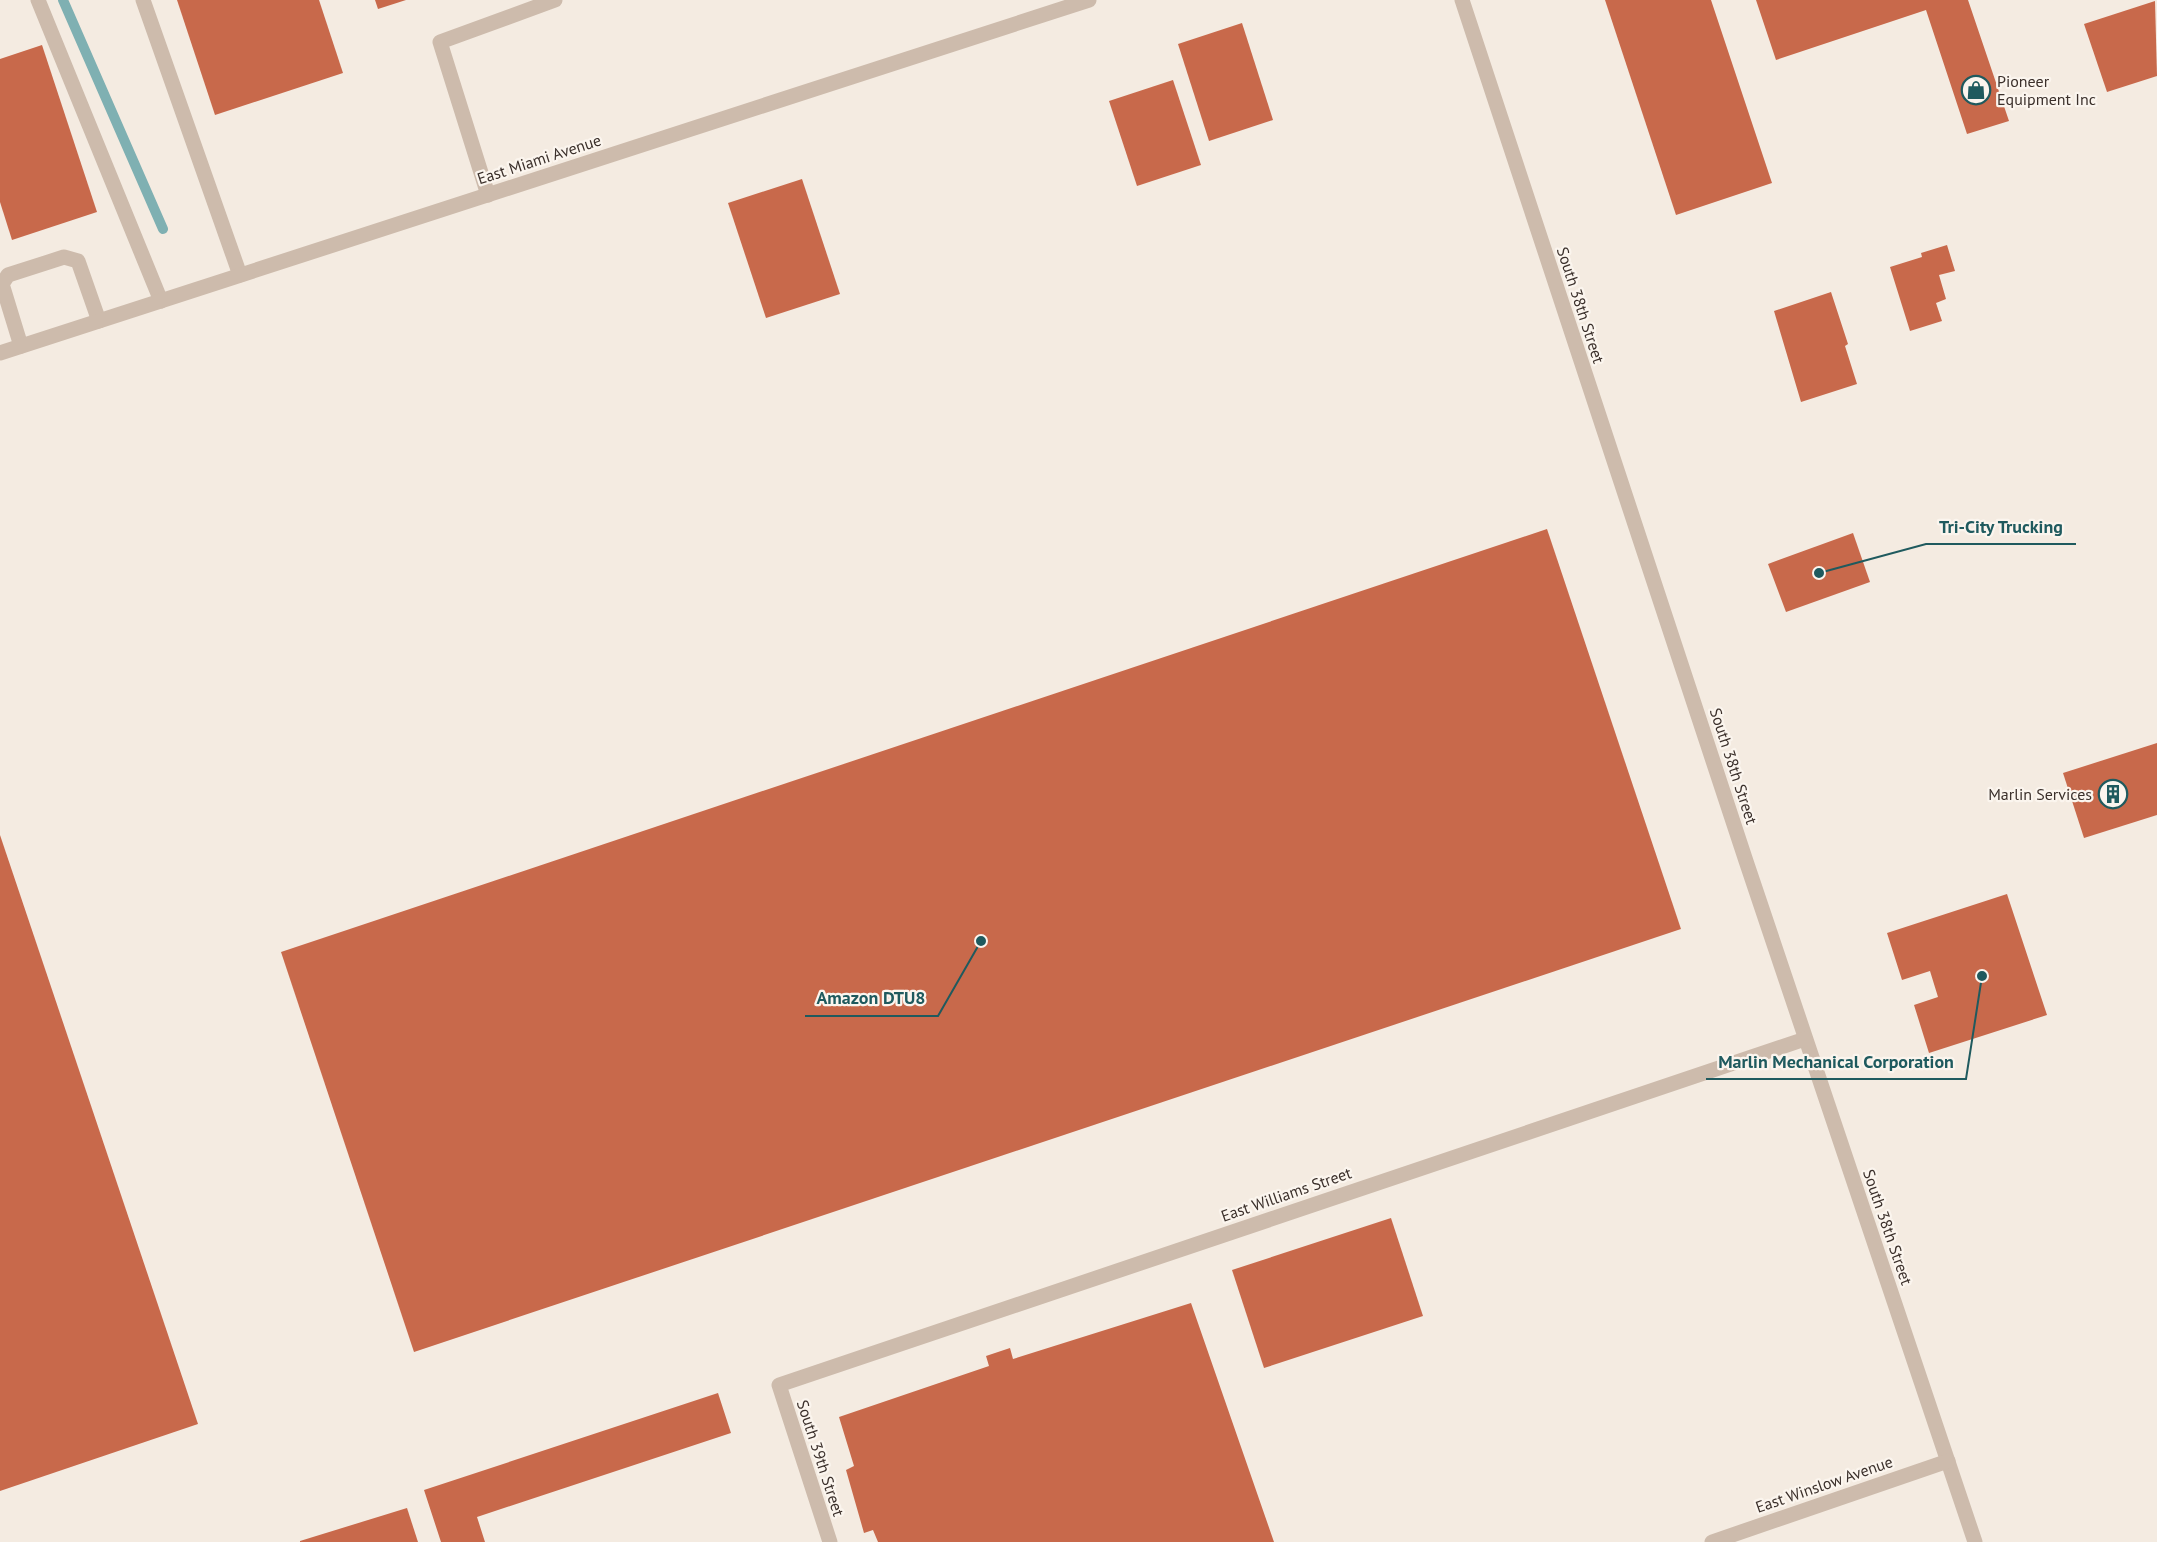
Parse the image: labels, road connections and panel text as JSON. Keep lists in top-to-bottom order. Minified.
{"streets":{"street":["East Miami Avenue","South 38th Street","East Williams Street","South 39th Street","East Winslow Avenue"]},"crossings":[["South 38th Street","East Williams Street"],["South 38th Street","East Winslow Avenue"],["East Williams Street","South 39th Street"]],"places":{"shop":["Pioneer Equipment Inc"],"other":["Tri-City Trucking","Amazon DTU8","Marlin Mechanical Corporation"],"building":["Marlin Services"]}}
